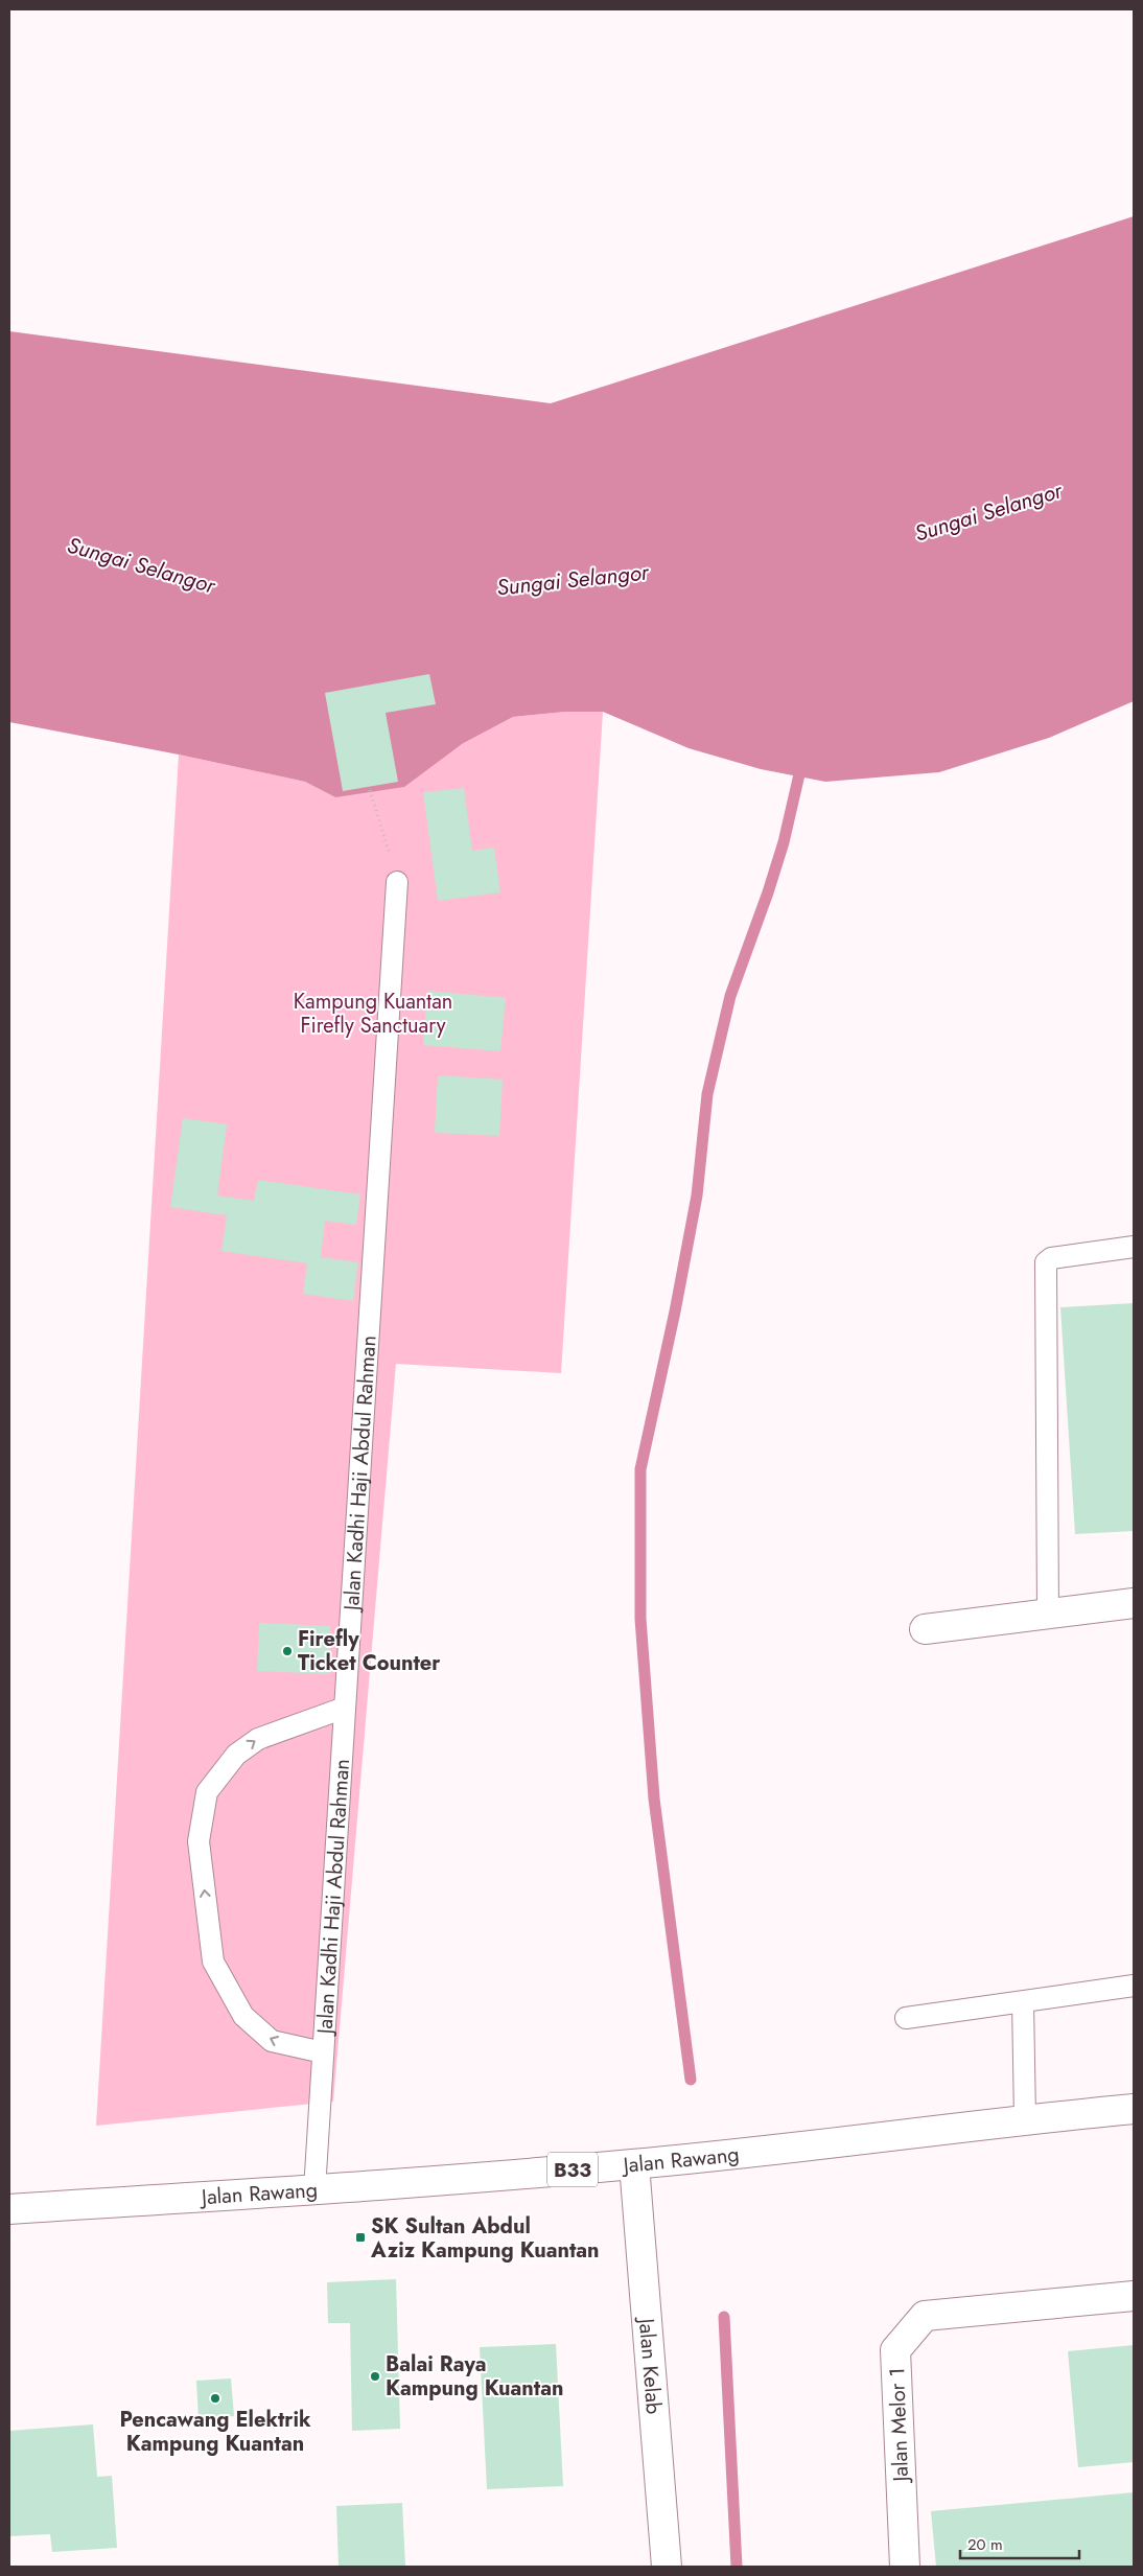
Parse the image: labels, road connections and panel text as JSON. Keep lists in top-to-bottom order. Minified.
{"streets":{"main road":["Jalan Rawang","B33","Jalan Kelab","Jalan Melor 1"],"lane":["Jalan Kadhi Haji Abdul Rahman"]},"crossings":[["Jalan Kadhi Haji Abdul Rahman","Jalan Rawang"],["Jalan Rawang","Jalan Kelab"]],"water":["Sungai Selangor"],"parks":["Kampung Kuantan Firefly Sanctuary"],"places":{"other":["Firefly Ticket Counter","Balai Raya Kampung Kuantan","Pencawang Elektrik Kampung Kuantan"],"transit":["SK Sultan Abdul Aziz Kampung Kuantan"]},"scale_bar":"20 m"}
